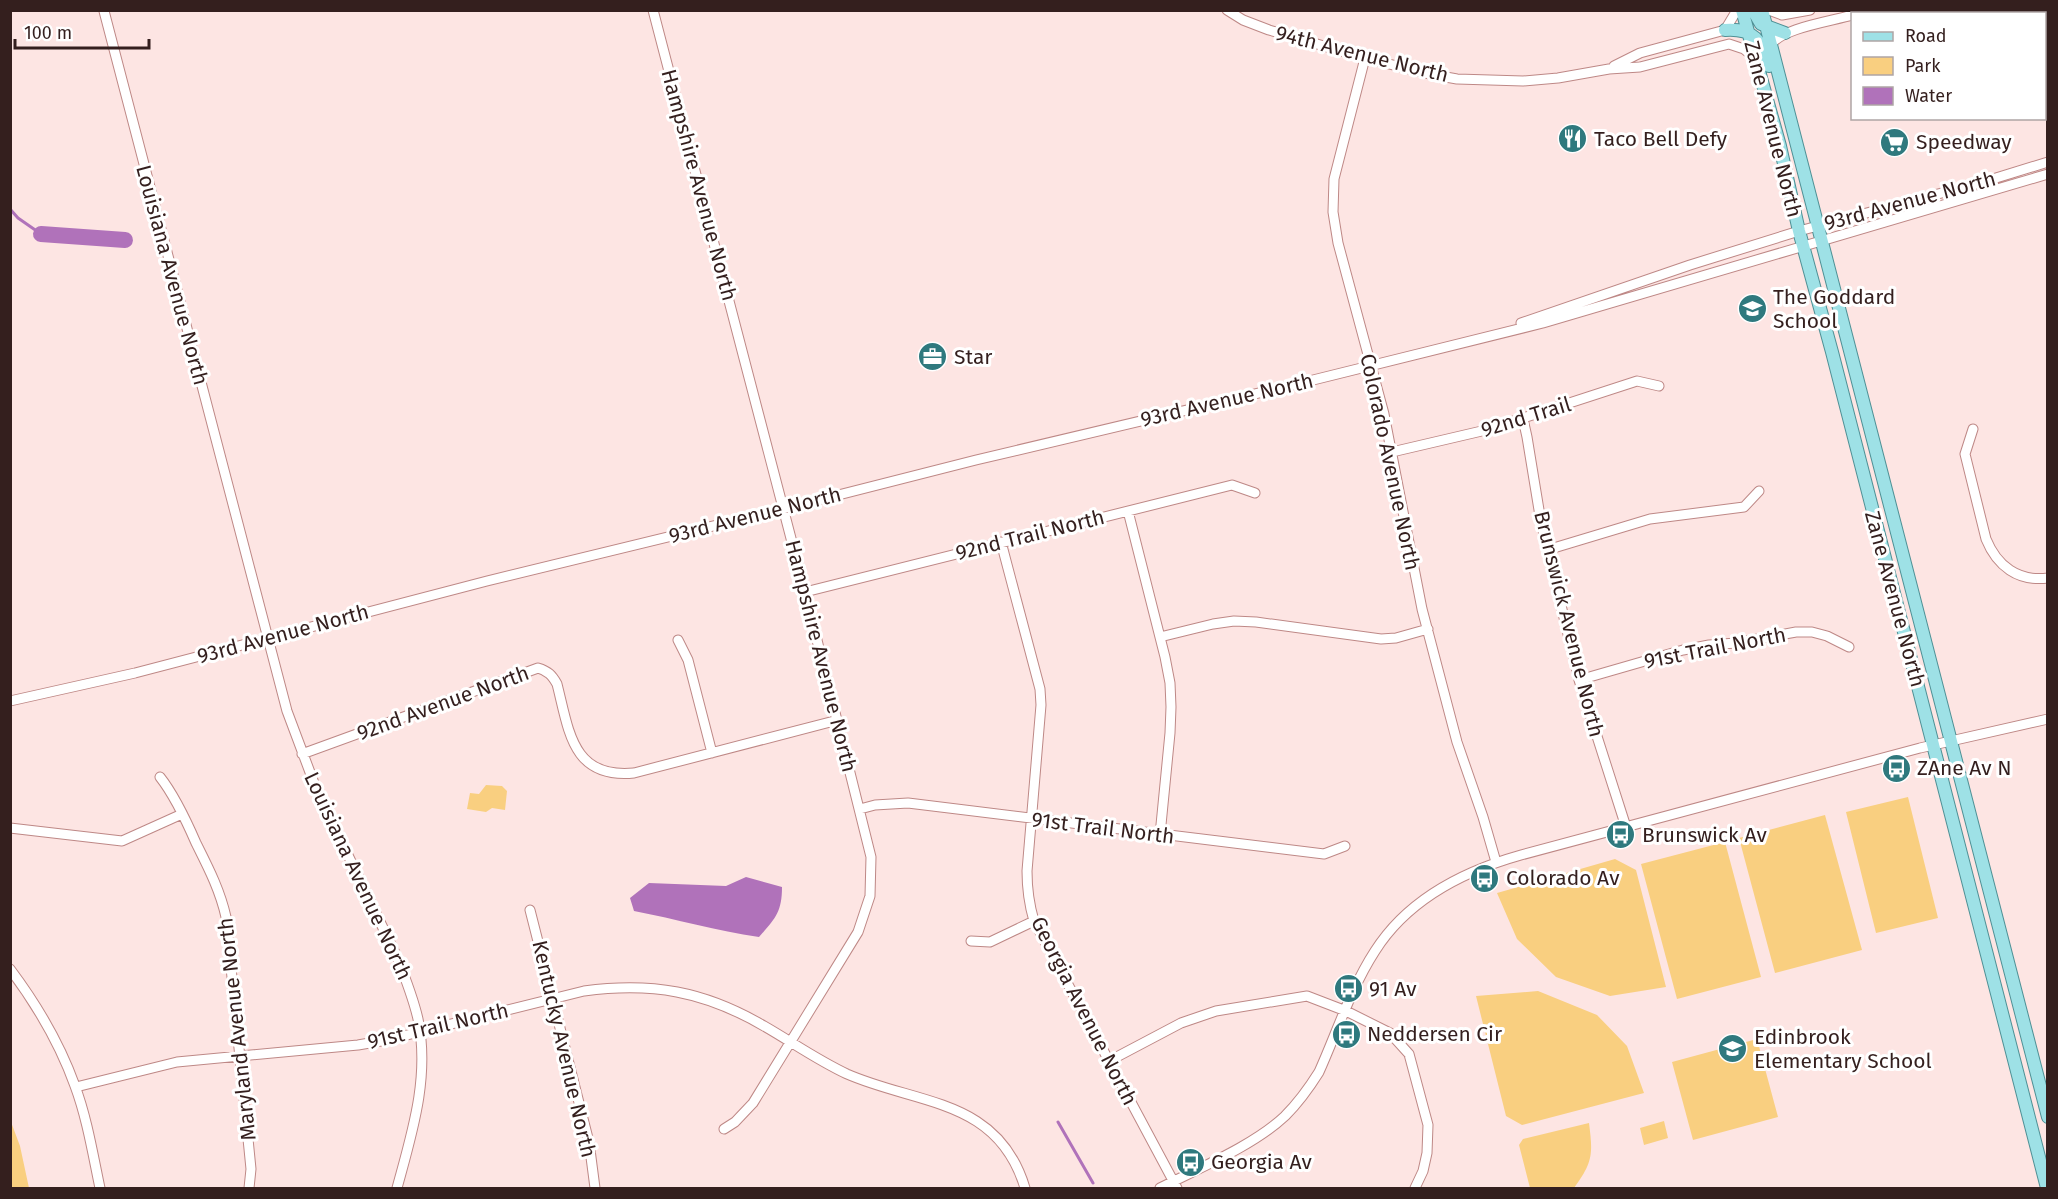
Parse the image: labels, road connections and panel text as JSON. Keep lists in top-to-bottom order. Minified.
{"streets":{"main road":["Zane Avenue North"],"street":["94th Avenue North","Hampshire Avenue North","93rd Avenue North","Louisiana Avenue North","92nd Trail","Colorado Avenue North","92nd Trail North","Brunswick Avenue North","91st Trail North","92nd Avenue North","Georgia Avenue North","Maryland Avenue North","Kentucky Avenue North"]},"crossings":[["94th Avenue North","Zane Avenue North"],["94th Avenue North","Colorado Avenue North"],["Zane Avenue North","93rd Avenue North"],["Hampshire Avenue North","93rd Avenue North"],["Hampshire Avenue North","92nd Trail North"],["Hampshire Avenue North","91st Trail North"],["Hampshire Avenue North","92nd Avenue North"],["93rd Avenue North","Louisiana Avenue North"],["93rd Avenue North","Colorado Avenue North"],["Louisiana Avenue North","91st Trail North"],["Louisiana Avenue North","92nd Avenue North"],["92nd Trail","Colorado Avenue North"],["92nd Trail","Brunswick Avenue North"],["92nd Trail North","Georgia Avenue North"],["Brunswick Avenue North","91st Trail North"],["91st Trail North","Georgia Avenue North"],["91st Trail North","Maryland Avenue North"],["91st Trail North","Kentucky Avenue North"]],"places":{"restaurant":["Taco Bell Defy"],"supermarket":["Speedway"],"school or university":["The Goddard School","Edinbrook Elementary School"],"office":["Star"],"bus stop":["ZAne Av N","Brunswick Av","Colorado Av","91 Av","Neddersen Cir","Georgia Av"]},"legend":["Road","Park","Water"],"scale_bar":"100 m"}
